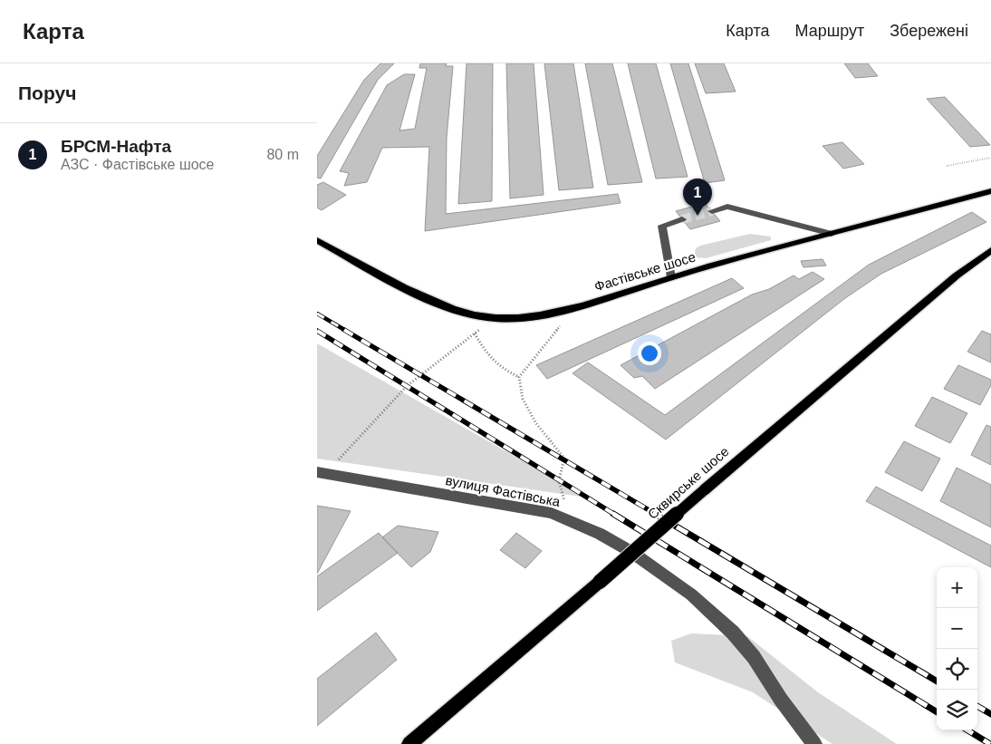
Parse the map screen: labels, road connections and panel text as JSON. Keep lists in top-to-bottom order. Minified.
{"streets":{"main road":["Фастівське шосе","Сквирське шосе"],"lane":["вулиця Фастівська"]},"page":{"header":"Карта","nav":["Карта","Маршрут","Збережені"],"heading":"Поруч","list":[{"mark":"1","name":"БРСМ-Нафта","note":"АЗС · Фастівське шосе","value":"80 m"}],"pins":"1","map_buttons":["+","−"]}}
